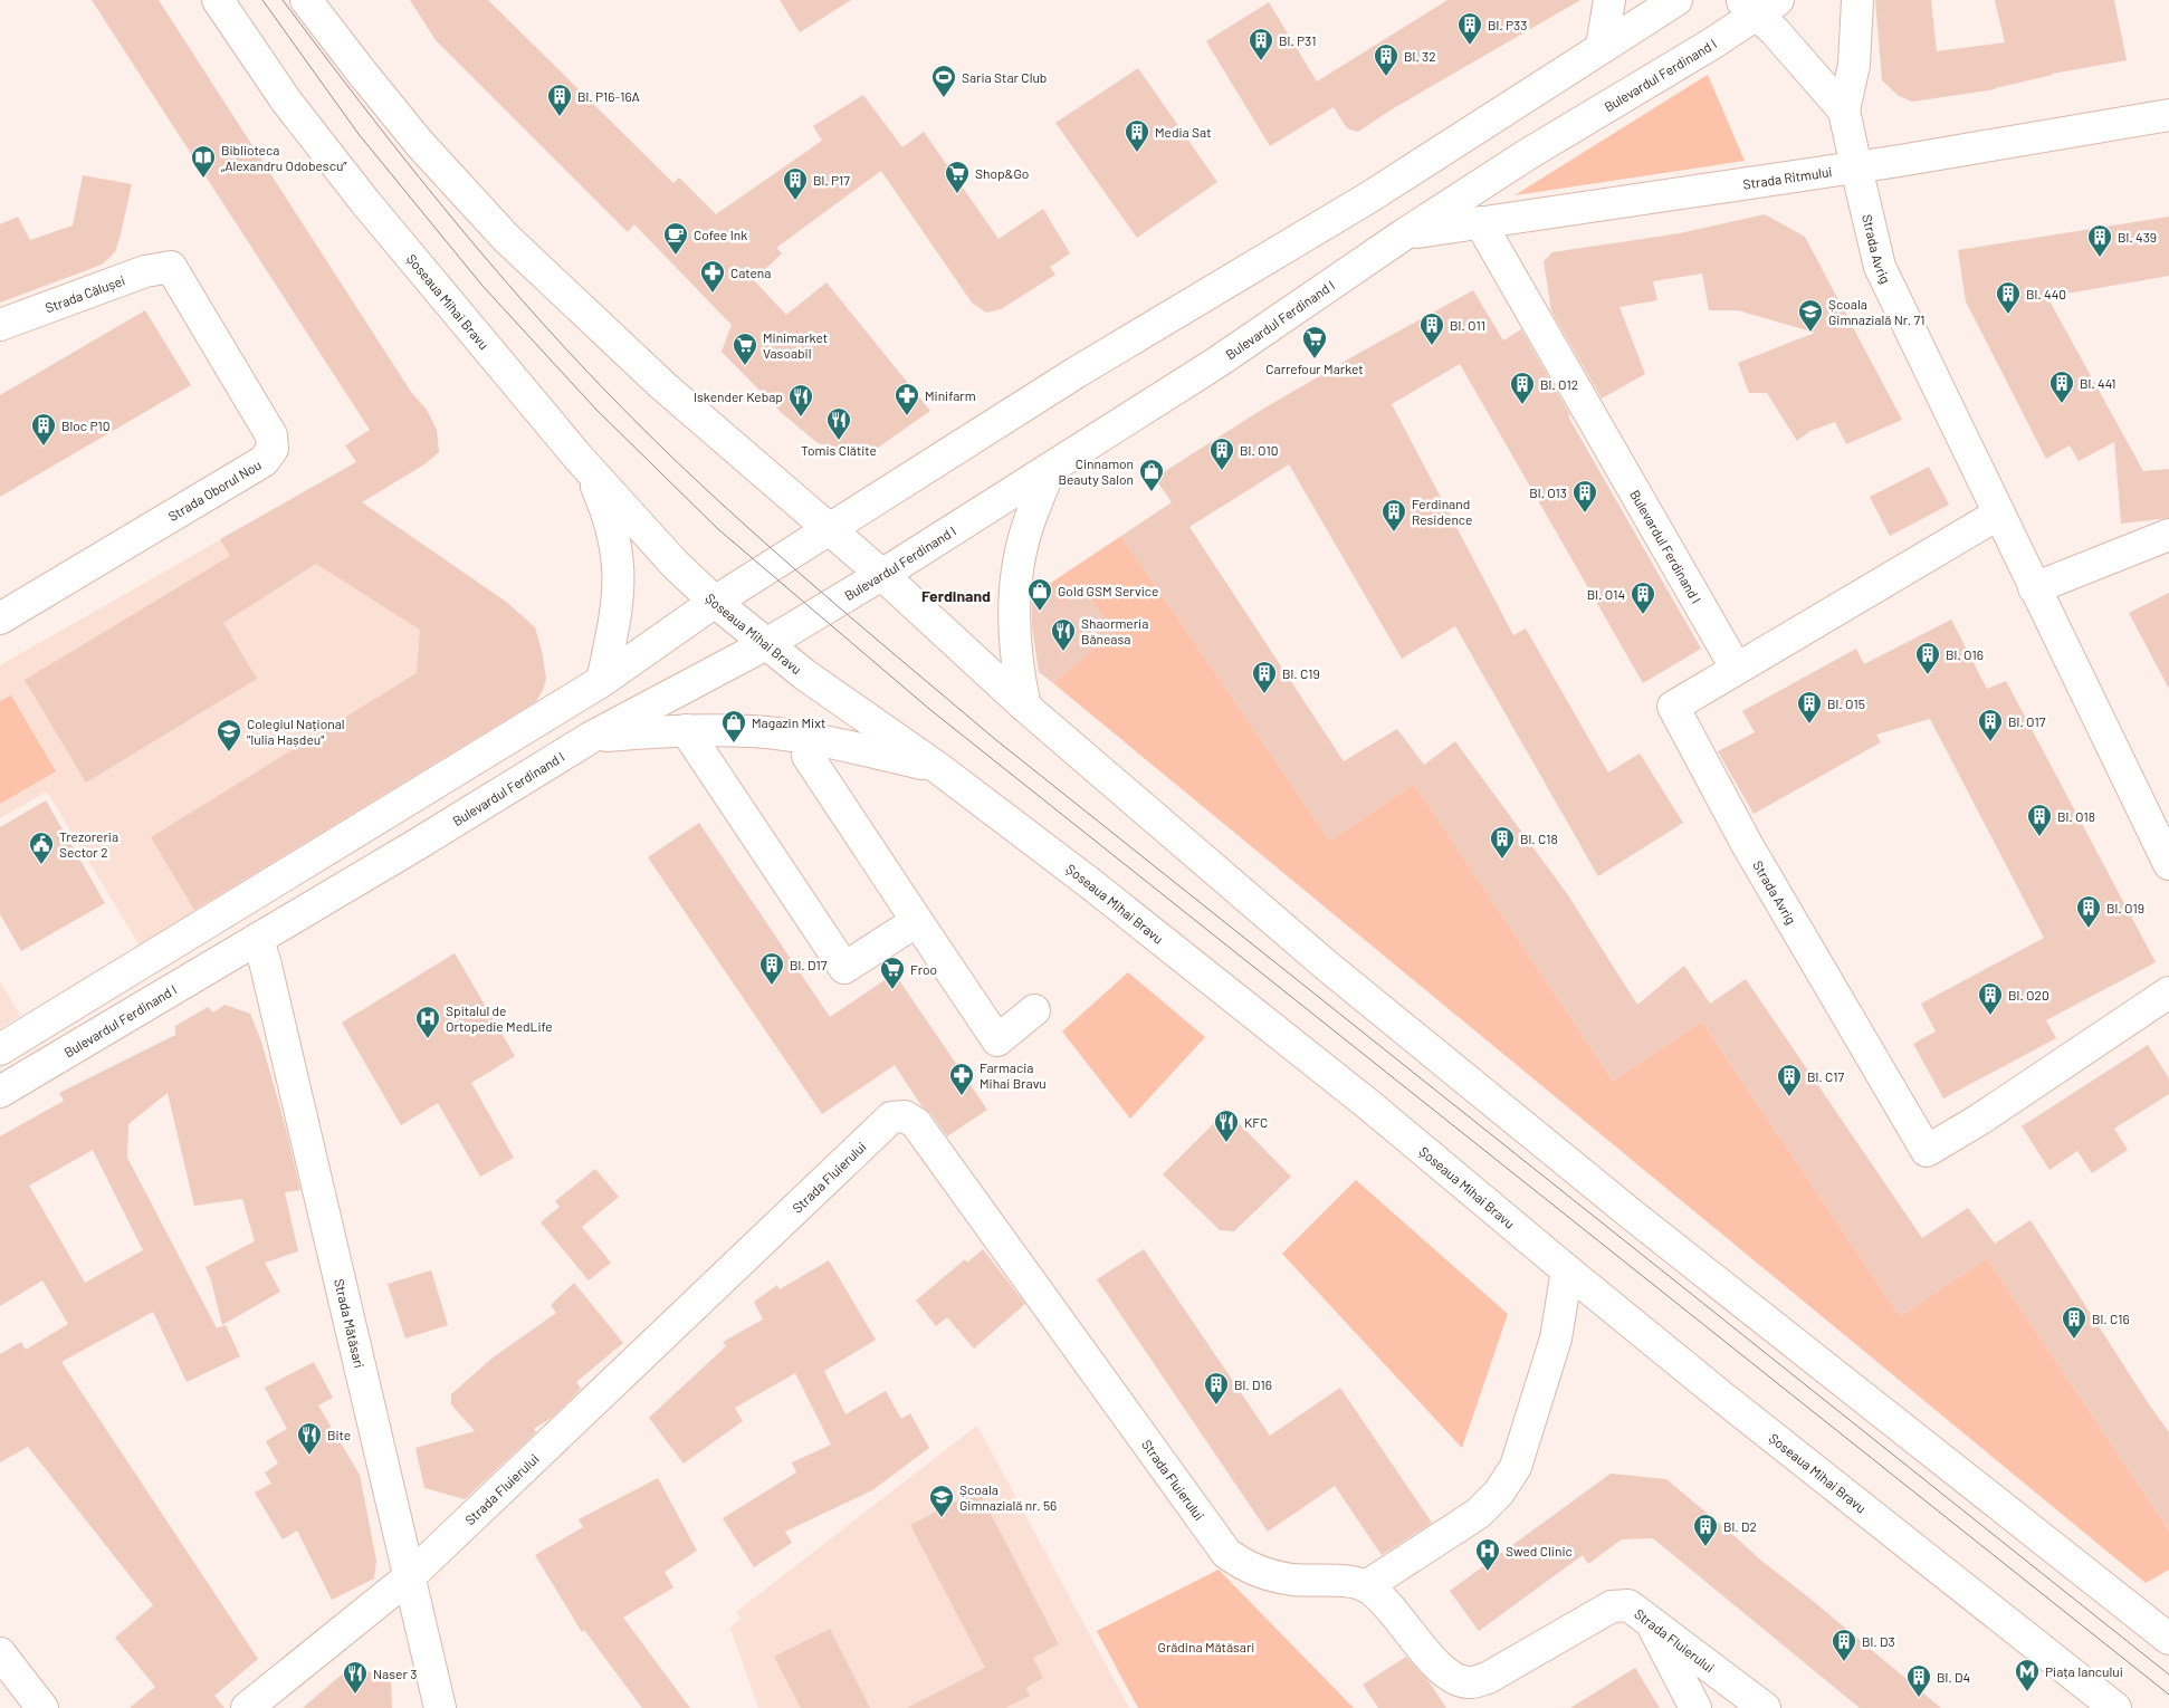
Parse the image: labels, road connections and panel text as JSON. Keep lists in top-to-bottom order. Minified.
{"streets":{"main road":["Bulevardul Ferdinand I","Strada Ritmului","Strada Avrig","Strada Călușei","Șoseaua Mihai Bravu","Strada Oborul Nou","Strada Fluierului","Strada Mătăsari"]},"crossings":[["Bulevardul Ferdinand I","Strada Ritmului"],["Bulevardul Ferdinand I","Strada Avrig"],["Bulevardul Ferdinand I","Șoseaua Mihai Bravu"],["Bulevardul Ferdinand I","Strada Mătăsari"],["Strada Ritmului","Strada Avrig"],["Strada Călușei","Strada Oborul Nou"],["Strada Fluierului","Strada Mătăsari"]],"districts":["Ferdinand"],"parks":["Grădina Mătăsari"],"places":{"building":["Bl. P33","Bl. P31","Bl. 32","Bl. P16-16A","Media Sat","Bl. P17","Bl. 439","Bl. 440","Bl. O11","Bl. 441","Bl. O12","Bloc P10","Bl. O10","Bl. O13","Ferdinand Residence","Bl. O14","Bl. O16","Bl. C19","Bl. O15","Bl. O17","Bl. O18","Bl. C18","Bl. O19","Bl. D17","Bl. O20","Bl. C17","Bl. C16","Bl. D16","Bl. D2","Bl. D3","Bl. D4"],"sports":["Saria Star Club"],"library":["Biblioteca „Alexandru Odobescu”"],"supermarket":["Shop&Go","Carrefour Market","Minimarket Vasoabil","Froo"],"cafe":["Cofee Ink"],"pharmacy":["Catena","Minifarm","Farmacia Mihai Bravu"],"school or university":["Școala Gimnazială Nr. 71","Colegiul Național \"Iulia Hașdeu\"","Școala Gimnazială nr. 56"],"restaurant":["Iskender Kebap","Tomis Clătite","Shaormeria Băneasa","KFC","Bite","Naser 3"],"shop":["Cinnamon Beauty Salon","Gold GSM Service","Magazin Mixt"],"public building":["Trezoreria Sector 2"],"hospital":["Spitalul de Ortopedie MedLife","Swed Clinic"],"metro station":["Piața Iancului"]}}
